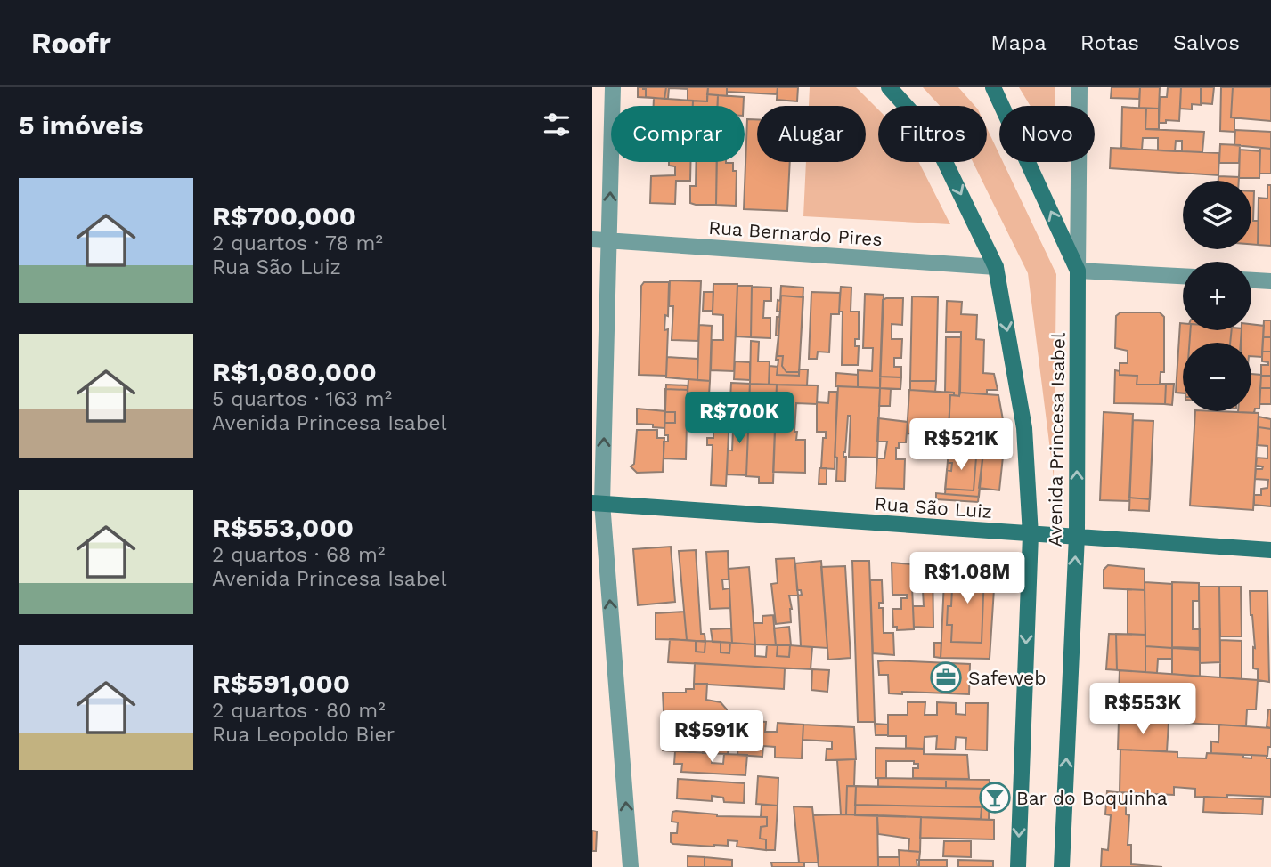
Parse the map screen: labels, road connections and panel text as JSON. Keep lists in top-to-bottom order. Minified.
{"streets":{"main road":["Avenida Princesa Isabel","Rua São Luiz"],"street":["Rua Bernardo Pires"]},"crossings":[["Rua Bernardo Pires","Avenida Princesa Isabel"],["Avenida Princesa Isabel","Rua São Luiz"]],"places":{"office":["Safeweb"],"bar":["Bar do Boquinha"]},"page":{"header":"Roofr","nav":["Mapa","Rotas","Salvos"],"heading":"5 imóveis","chip":["Comprar","Alugar","Filtros","Novo"],"list":[{"name":"R$700,000","note":"2 quartos · 78 m² · Rua São Luiz"},{"name":"R$1,080,000","note":"5 quartos · 163 m² · Avenida Princesa Isabel"},{"name":"R$553,000","note":"2 quartos · 68 m² · Avenida Princesa Isabel"},{"name":"R$591,000","note":"2 quartos · 80 m² · Rua Leopoldo Bier"}],"map_buttons":["+","−"],"price":["R$700K","R$521K","R$1.08M","R$553K","R$591K"]}}
